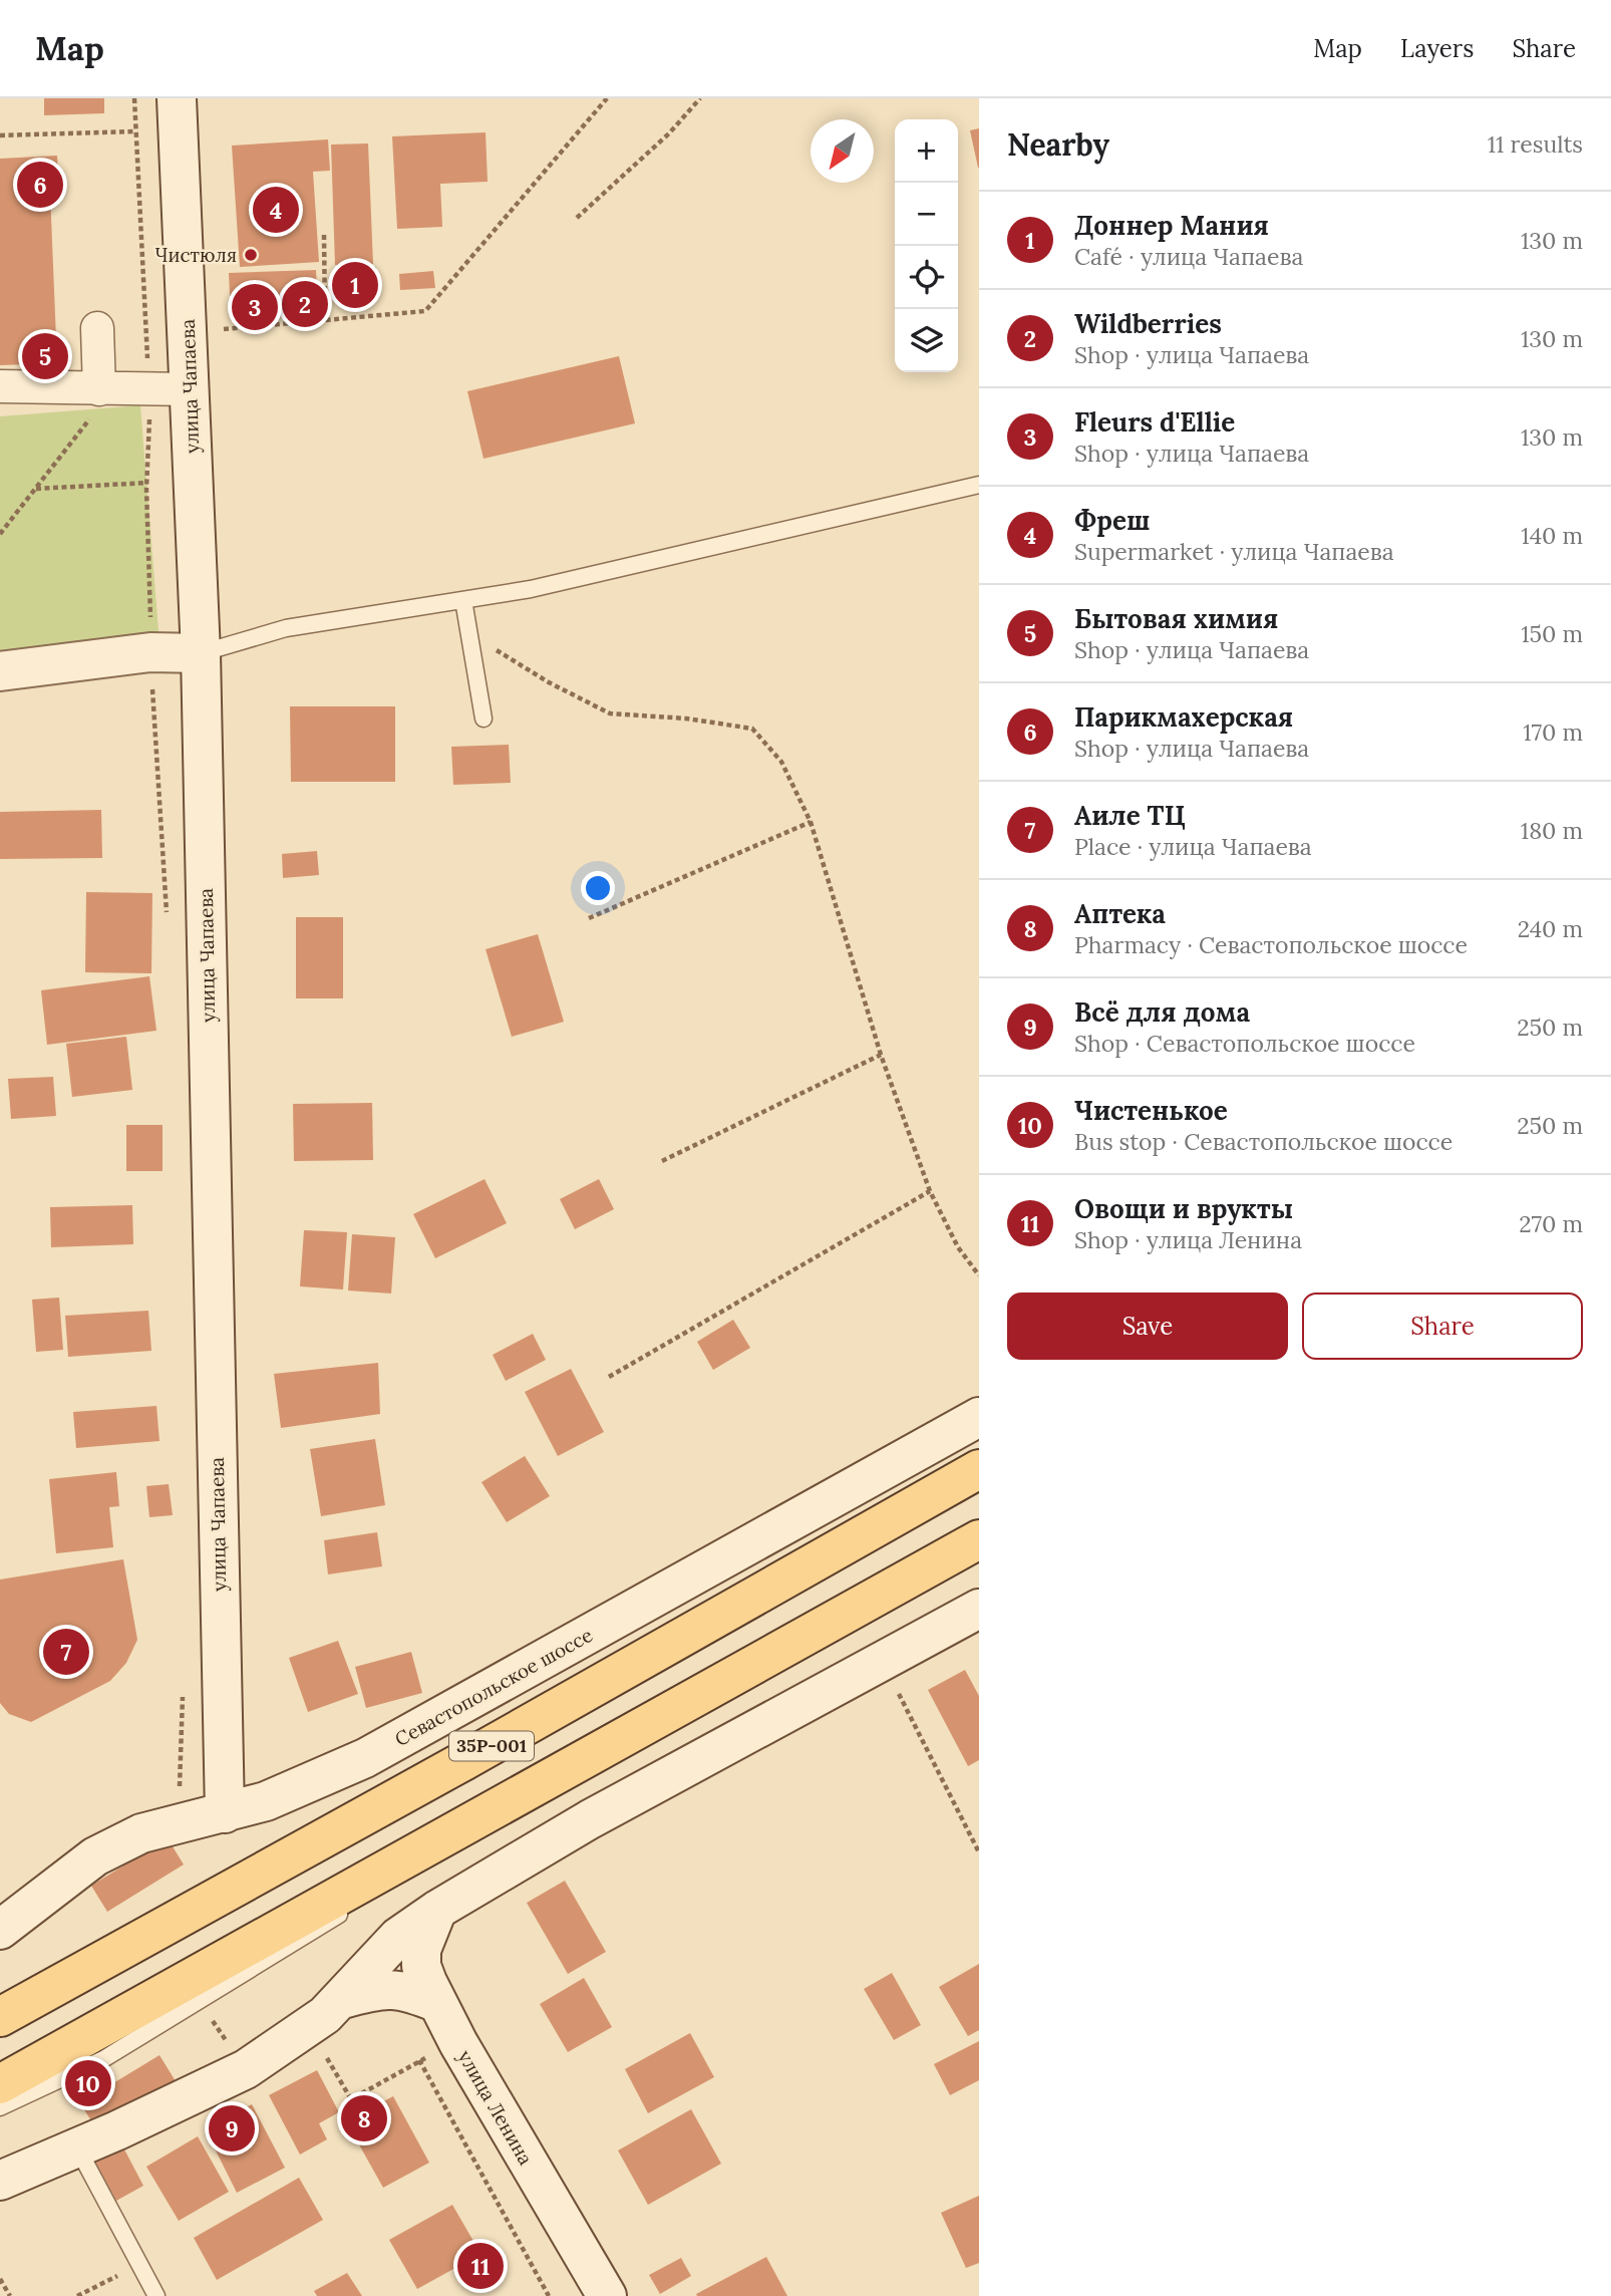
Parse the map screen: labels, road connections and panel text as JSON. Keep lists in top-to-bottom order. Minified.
{"streets":{"main road":["улица Чапаева","Севастопольское шоссе","35Р-001","улица Ленина"]},"crossings":[["улица Чапаева","Севастопольское шоссе"]],"places":["Чистюля"],"north":"bottom left","page":{"header":"Map","nav":["Map","Layers","Share"],"heading":["Nearby","11 results"],"map_buttons":["+","−"],"pins":["6","4","1","2","3","5","7","10","8","9","11"],"list":[{"mark":"1","name":"Доннер Мания","note":"Café · улица Чапаева","value":"130 m"},{"mark":"2","name":"Wildberries","note":"Shop · улица Чапаева","value":"130 m"},{"mark":"3","name":"Fleurs d'Ellie","note":"Shop · улица Чапаева","value":"130 m"},{"mark":"4","name":"Фреш","note":"Supermarket · улица Чапаева","value":"140 m"},{"mark":"5","name":"Бытовая химия","note":"Shop · улица Чапаева","value":"150 m"},{"mark":"6","name":"Парикмахерская","note":"Shop · улица Чапаева","value":"170 m"},{"mark":"7","name":"Аиле ТЦ","note":"Place · улица Чапаева","value":"180 m"},{"mark":"8","name":"Аптека","note":"Pharmacy · Севастопольское шоссе","value":"240 m"},{"mark":"9","name":"Всё для дома","note":"Shop · Севастопольское шоссе","value":"250 m"},{"mark":"10","name":"Чистенькое","note":"Bus stop · Севастопольское шоссе","value":"250 m"},{"mark":"11","name":"Овощи и врукты","note":"Shop · улица Ленина","value":"270 m"}],"buttons":["Save","Share"]}}
